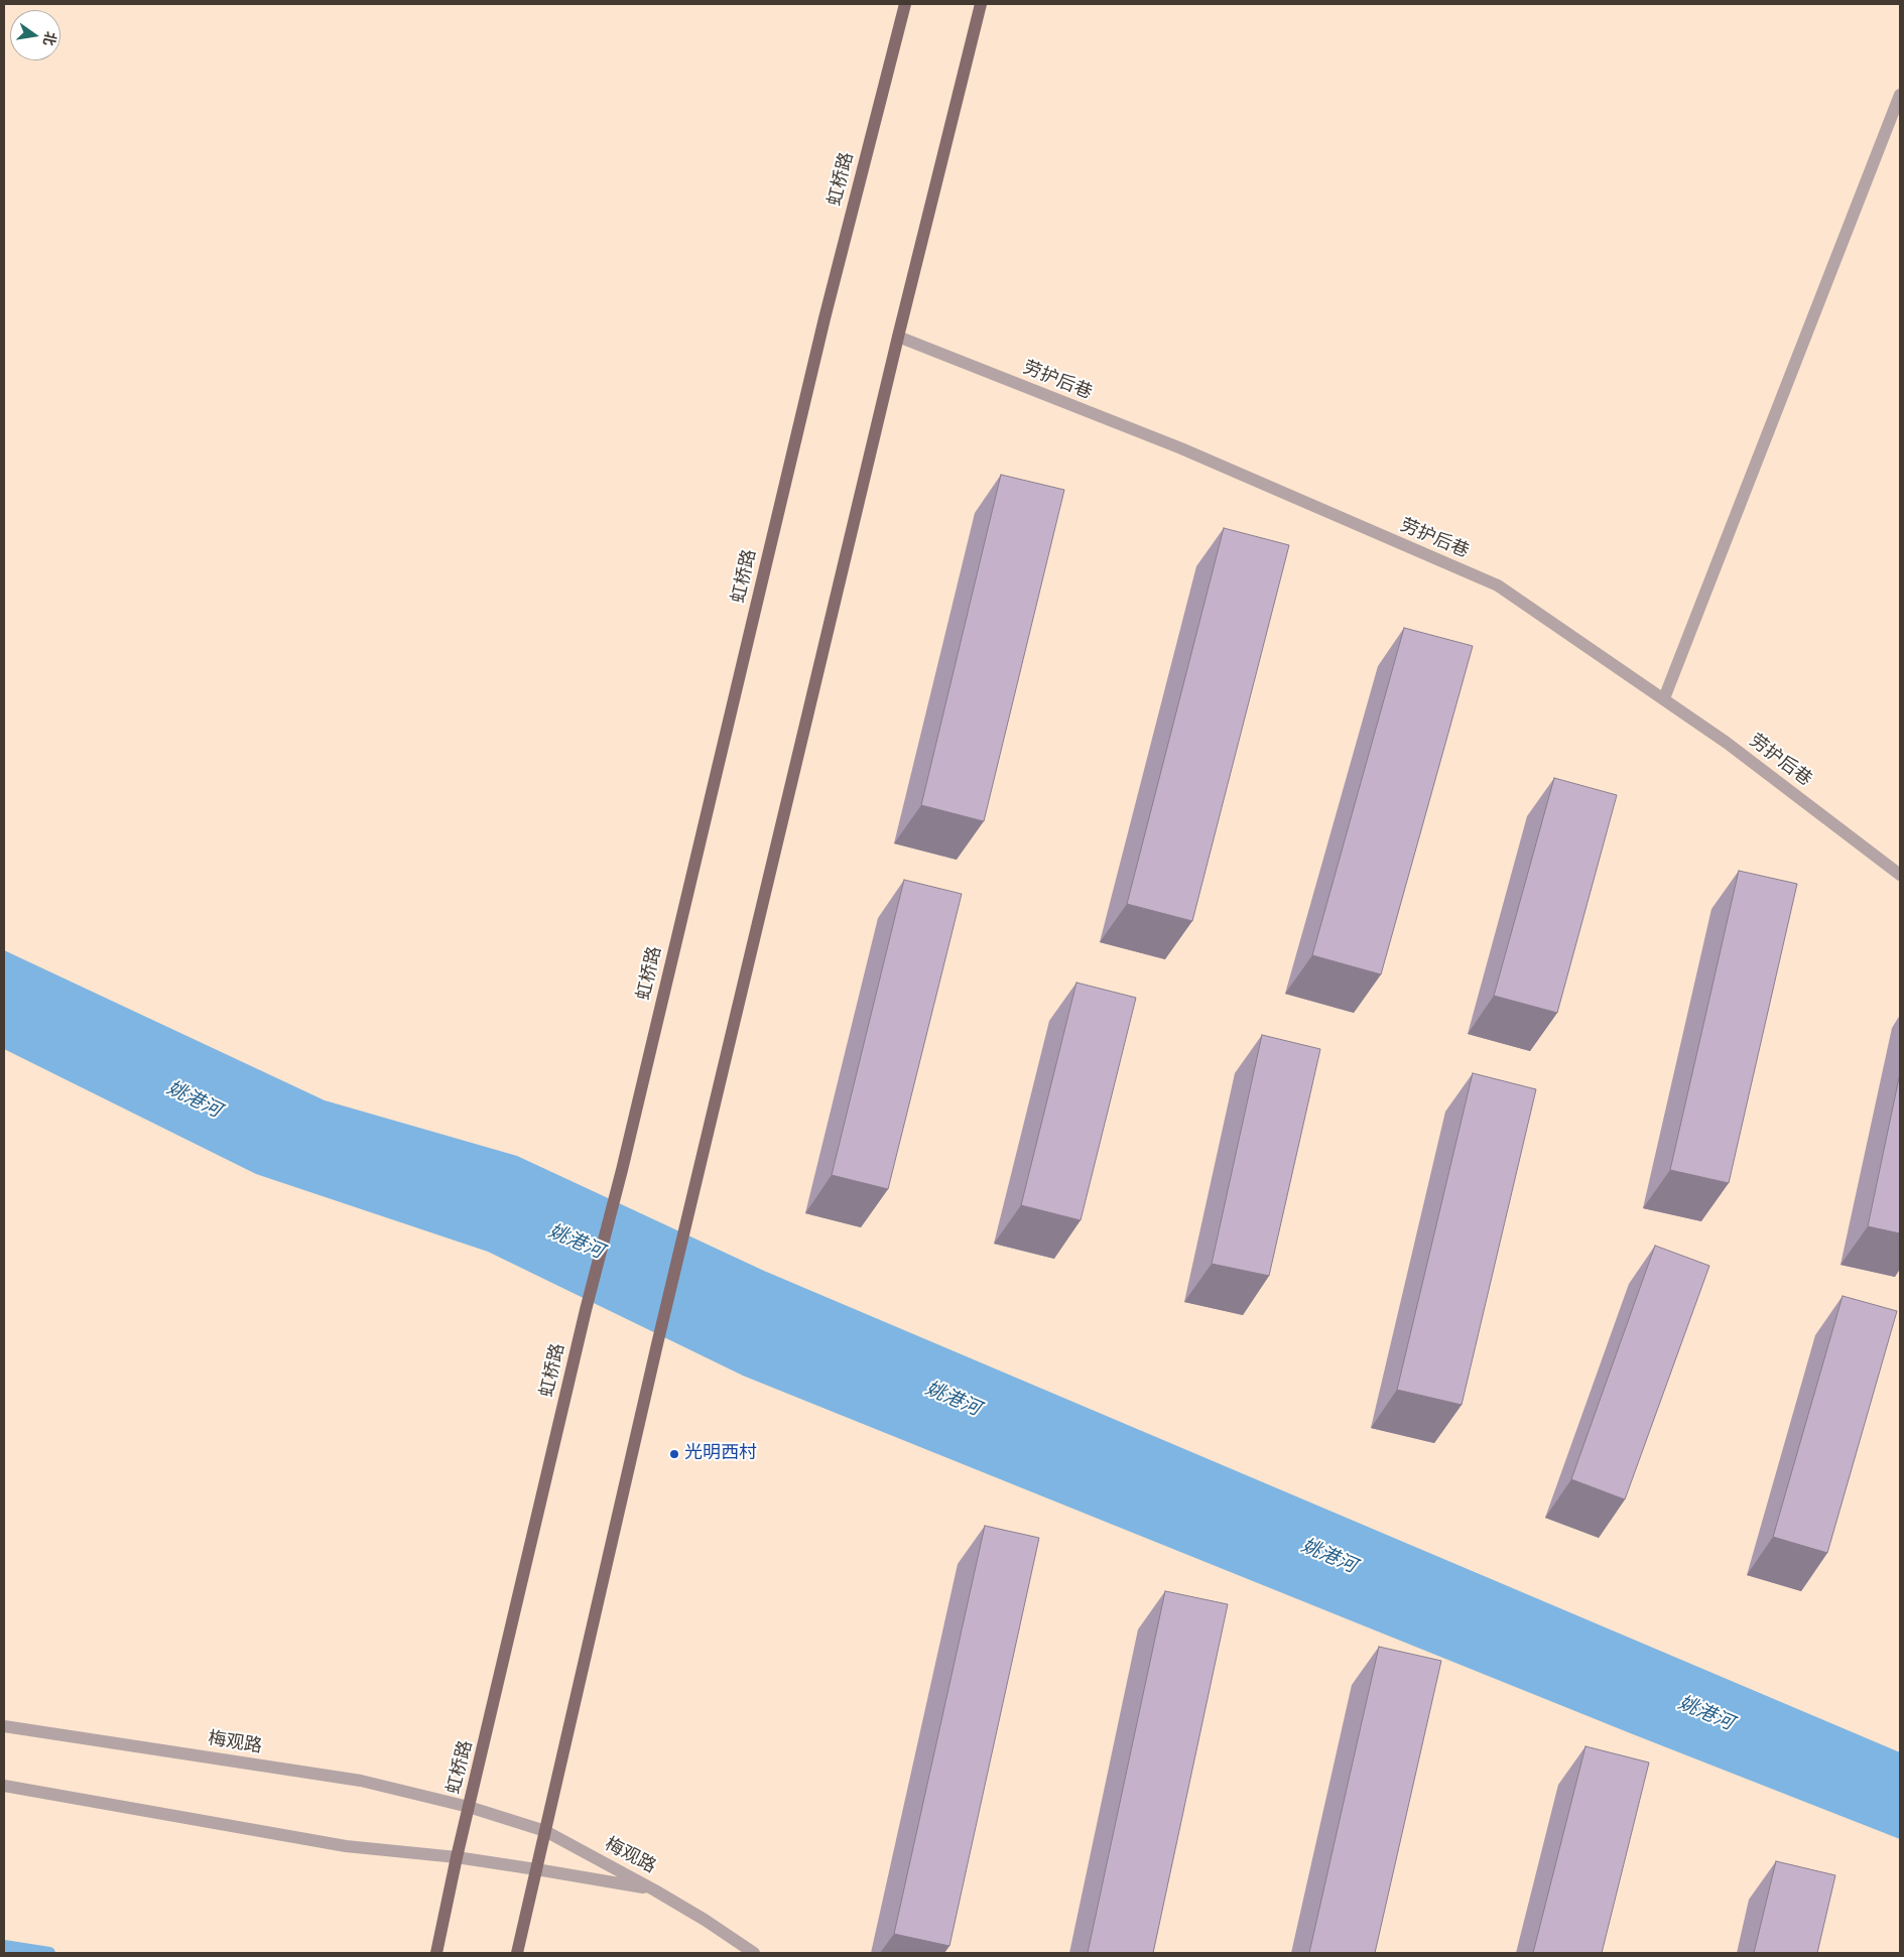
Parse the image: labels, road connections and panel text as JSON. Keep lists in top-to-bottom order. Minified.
{"streets":{"main road":["虹桥路"],"street":["劳护后巷","梅观路"]},"crossings":[["虹桥路","梅观路"]],"water":["姚港河"],"places":["光明西村"],"north":"right"}
